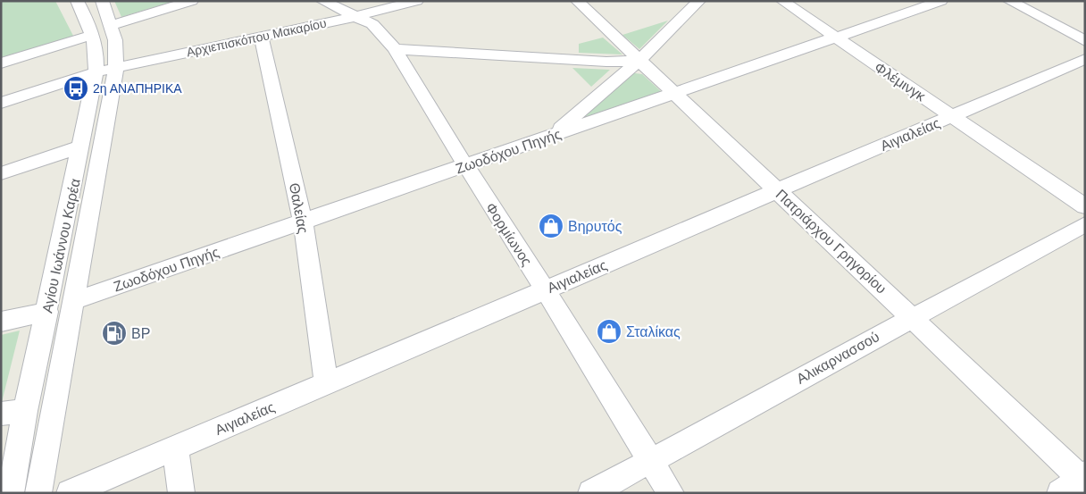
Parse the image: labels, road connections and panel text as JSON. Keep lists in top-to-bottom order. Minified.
{"streets":{"street":["Αρχιεπισκόπου Μακαρίου","Φλέμινγκ","Αιγιαλείας","Ζωοδόχου Πηγής","Θαλείας","Φορμίωνος","Πατριάρχου Γρηγορίου","Αγίου Ιωάννου Καρέα","Αλικαρνασσού"]},"crossings":[["Αρχιεπισκόπου Μακαρίου","Θαλείας"],["Αρχιεπισκόπου Μακαρίου","Φορμίωνος"],["Αρχιεπισκόπου Μακαρίου","Αγίου Ιωάννου Καρέα"],["Φλέμινγκ","Αιγιαλείας"],["Φλέμινγκ","Ζωοδόχου Πηγής"],["Αιγιαλείας","Θαλείας"],["Αιγιαλείας","Φορμίωνος"],["Αιγιαλείας","Πατριάρχου Γρηγορίου"],["Ζωοδόχου Πηγής","Θαλείας"],["Ζωοδόχου Πηγής","Φορμίωνος"],["Ζωοδόχου Πηγής","Πατριάρχου Γρηγορίου"],["Ζωοδόχου Πηγής","Αγίου Ιωάννου Καρέα"],["Φορμίωνος","Αλικαρνασσού"],["Πατριάρχου Γρηγορίου","Αλικαρνασσού"]],"places":{"bus stop":["2η ΑΝΑΠΗΡΙΚΑ"],"shop":["Βηρυτός","Σταλίκας"],"fuel station":["BP"]}}
